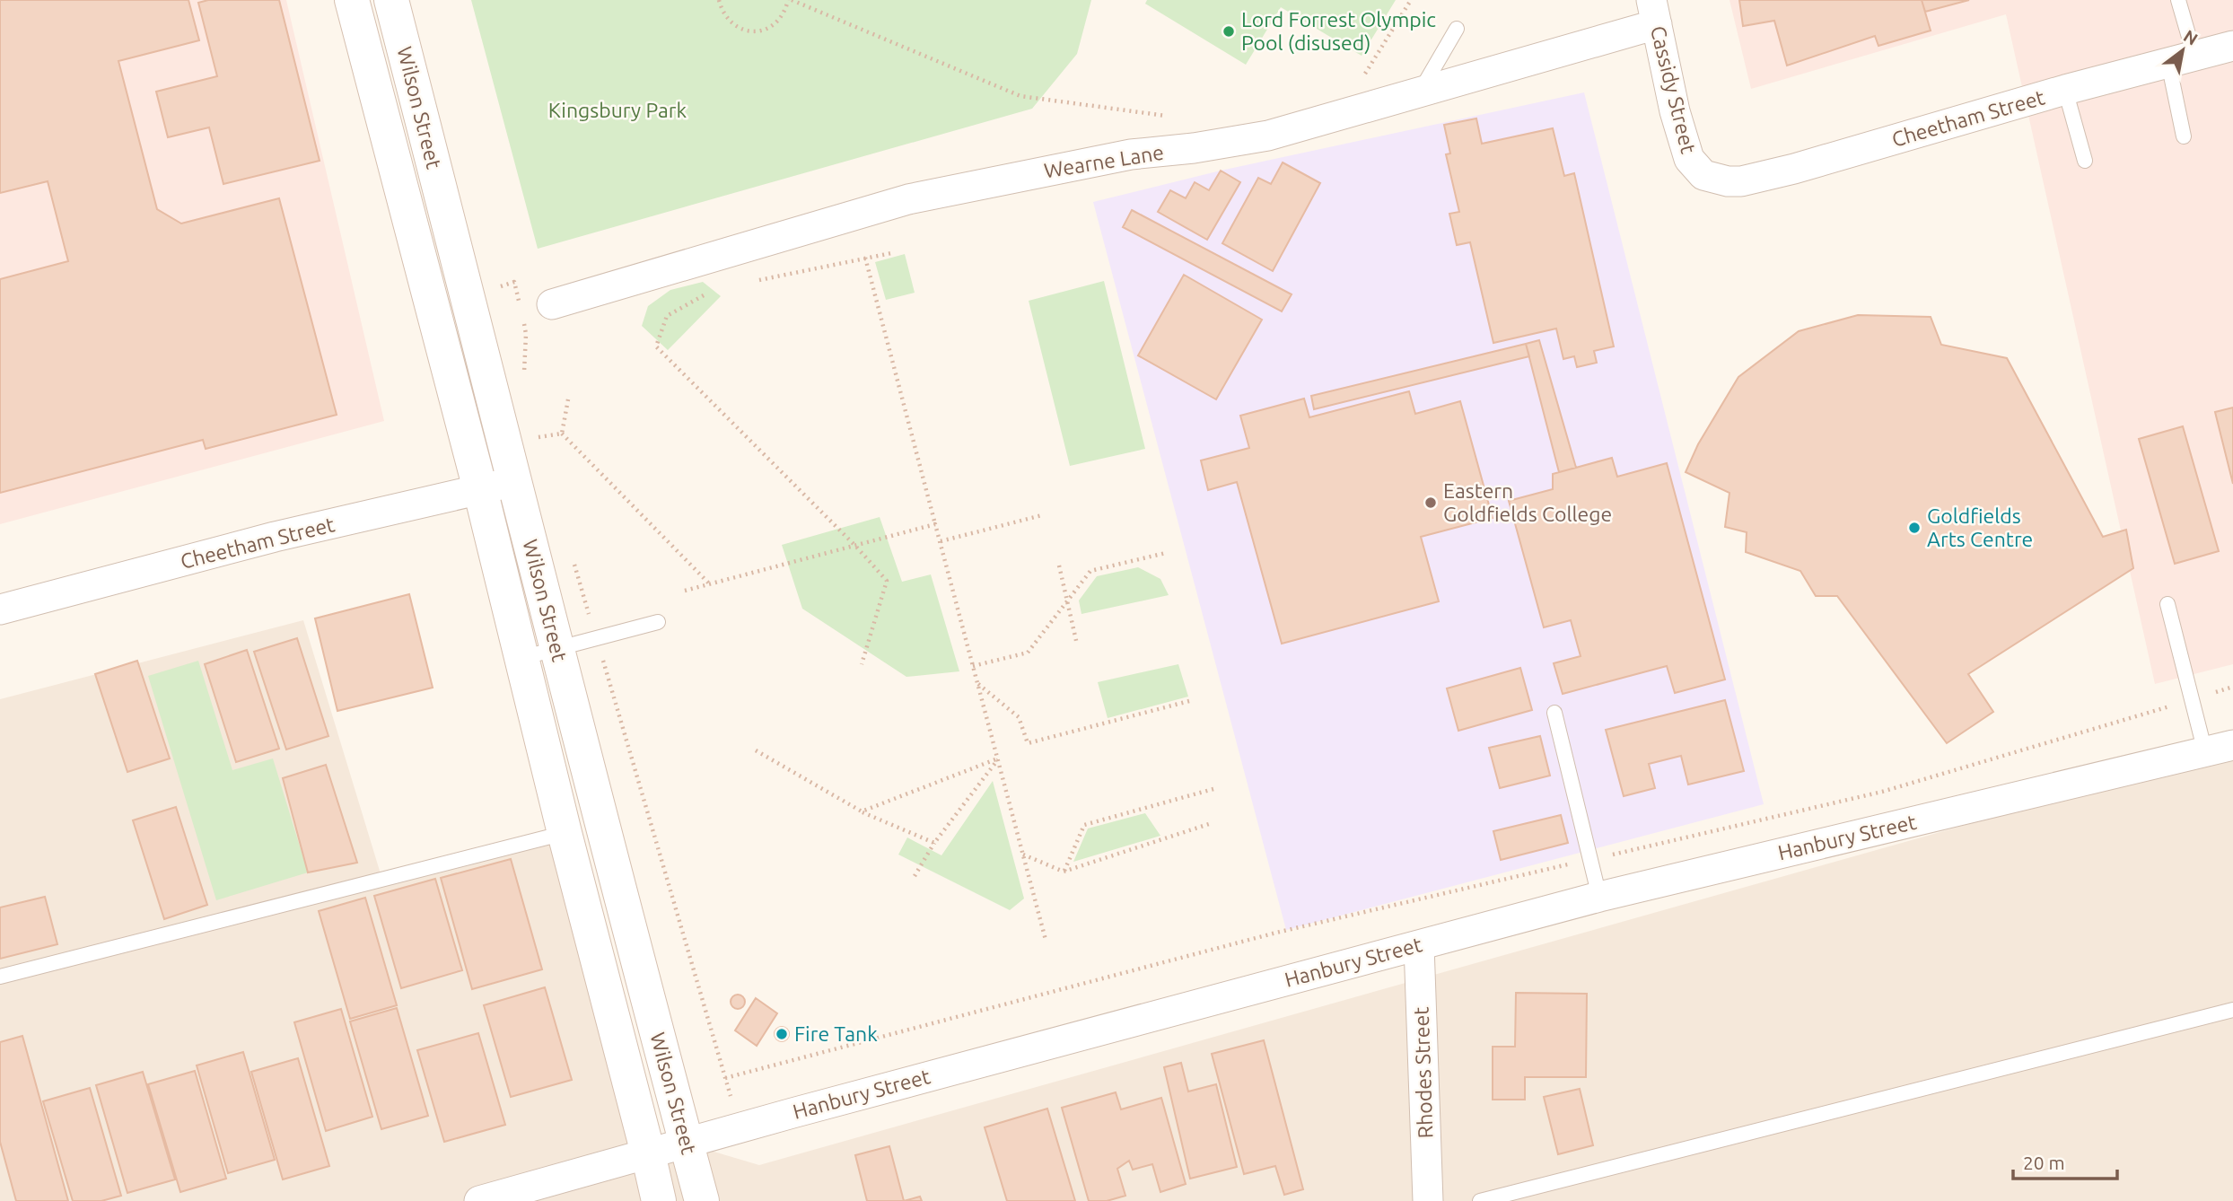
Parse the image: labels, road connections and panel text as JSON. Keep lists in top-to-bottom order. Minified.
{"streets":{"street":["Cassidy Street","Wilson Street","Cheetham Street","Wearne Lane","Hanbury Street","Rhodes Street"]},"crossings":[["Cassidy Street","Cheetham Street"],["Cassidy Street","Wearne Lane"],["Wilson Street","Cheetham Street"],["Wilson Street","Hanbury Street"],["Hanbury Street","Rhodes Street"]],"parks":["Kingsbury Park"],"places":["Lord Forrest Olympic Pool (disused)","Eastern Goldfields College","Goldfields Arts Centre","Fire Tank"],"scale_bar":"20 m","north":"top right"}
